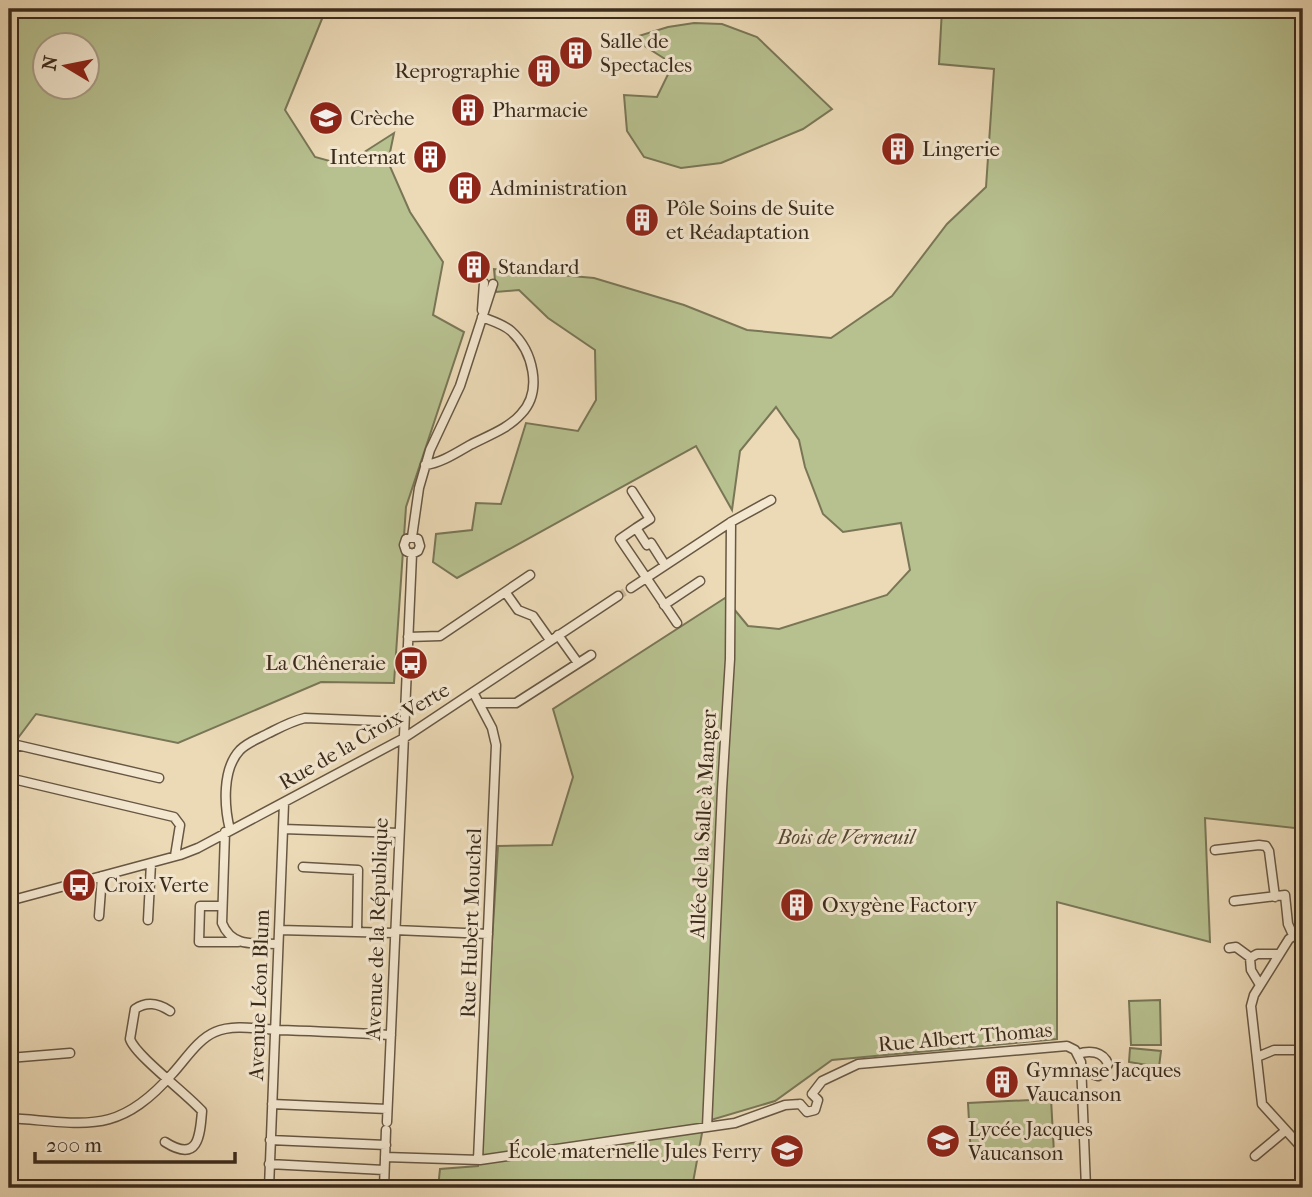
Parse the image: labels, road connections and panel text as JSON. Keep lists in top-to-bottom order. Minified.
{"streets":{"street":["Rue de la Croix Verte","Allée de la Salle à Manger","Rue Hubert Mouchel","Avenue de la République","Avenue Léon Blum","Rue Albert Thomas"]},"crossings":[["Rue de la Croix Verte","Rue Hubert Mouchel"],["Rue de la Croix Verte","Avenue de la République"],["Rue de la Croix Verte","Avenue Léon Blum"]],"parks":["Bois de Verneuil"],"places":{"building":["Salle de Spectacles","Reprographie","Pharmacie","Lingerie","Internat","Administration","Pôle Soins de Suite et Réadaptation","Standard","Oxygène Factory","Gymnase Jacques Vaucanson"],"school or university":["Crèche","Lycée Jacques Vaucanson","École maternelle Jules Ferry"],"bus stop":["La Chêneraie","Croix Verte"]},"scale_bar":"200 m","north":"left"}
